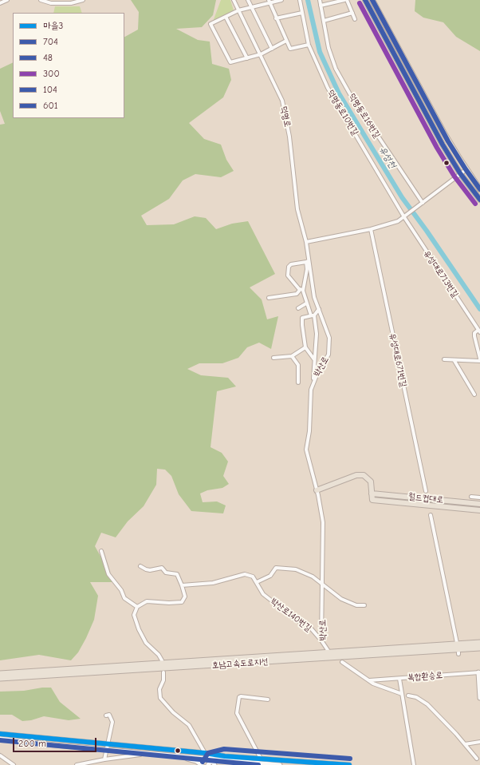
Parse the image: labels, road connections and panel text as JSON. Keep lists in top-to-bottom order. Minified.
{"streets":{"highway":["호남고속도로지선"],"main road":["월드컵대로"],"street":["덕명동로10번길","덕명동로16번길","덕명로","유성대로713번길","유성대로671번길","박산로","박산로140번길","복합환승로"]},"crossings":[["덕명동로10번길","유성대로713번길"],["덕명로","박산로"],["박산로","박산로140번길"]],"water":["유성천"],"lines":["transit line 48","transit line 104","transit line 300","transit line 마을3","transit line 704","transit line 601"],"legend":["마을3","704","48","300","104","601"],"scale_bar":"200 m"}
